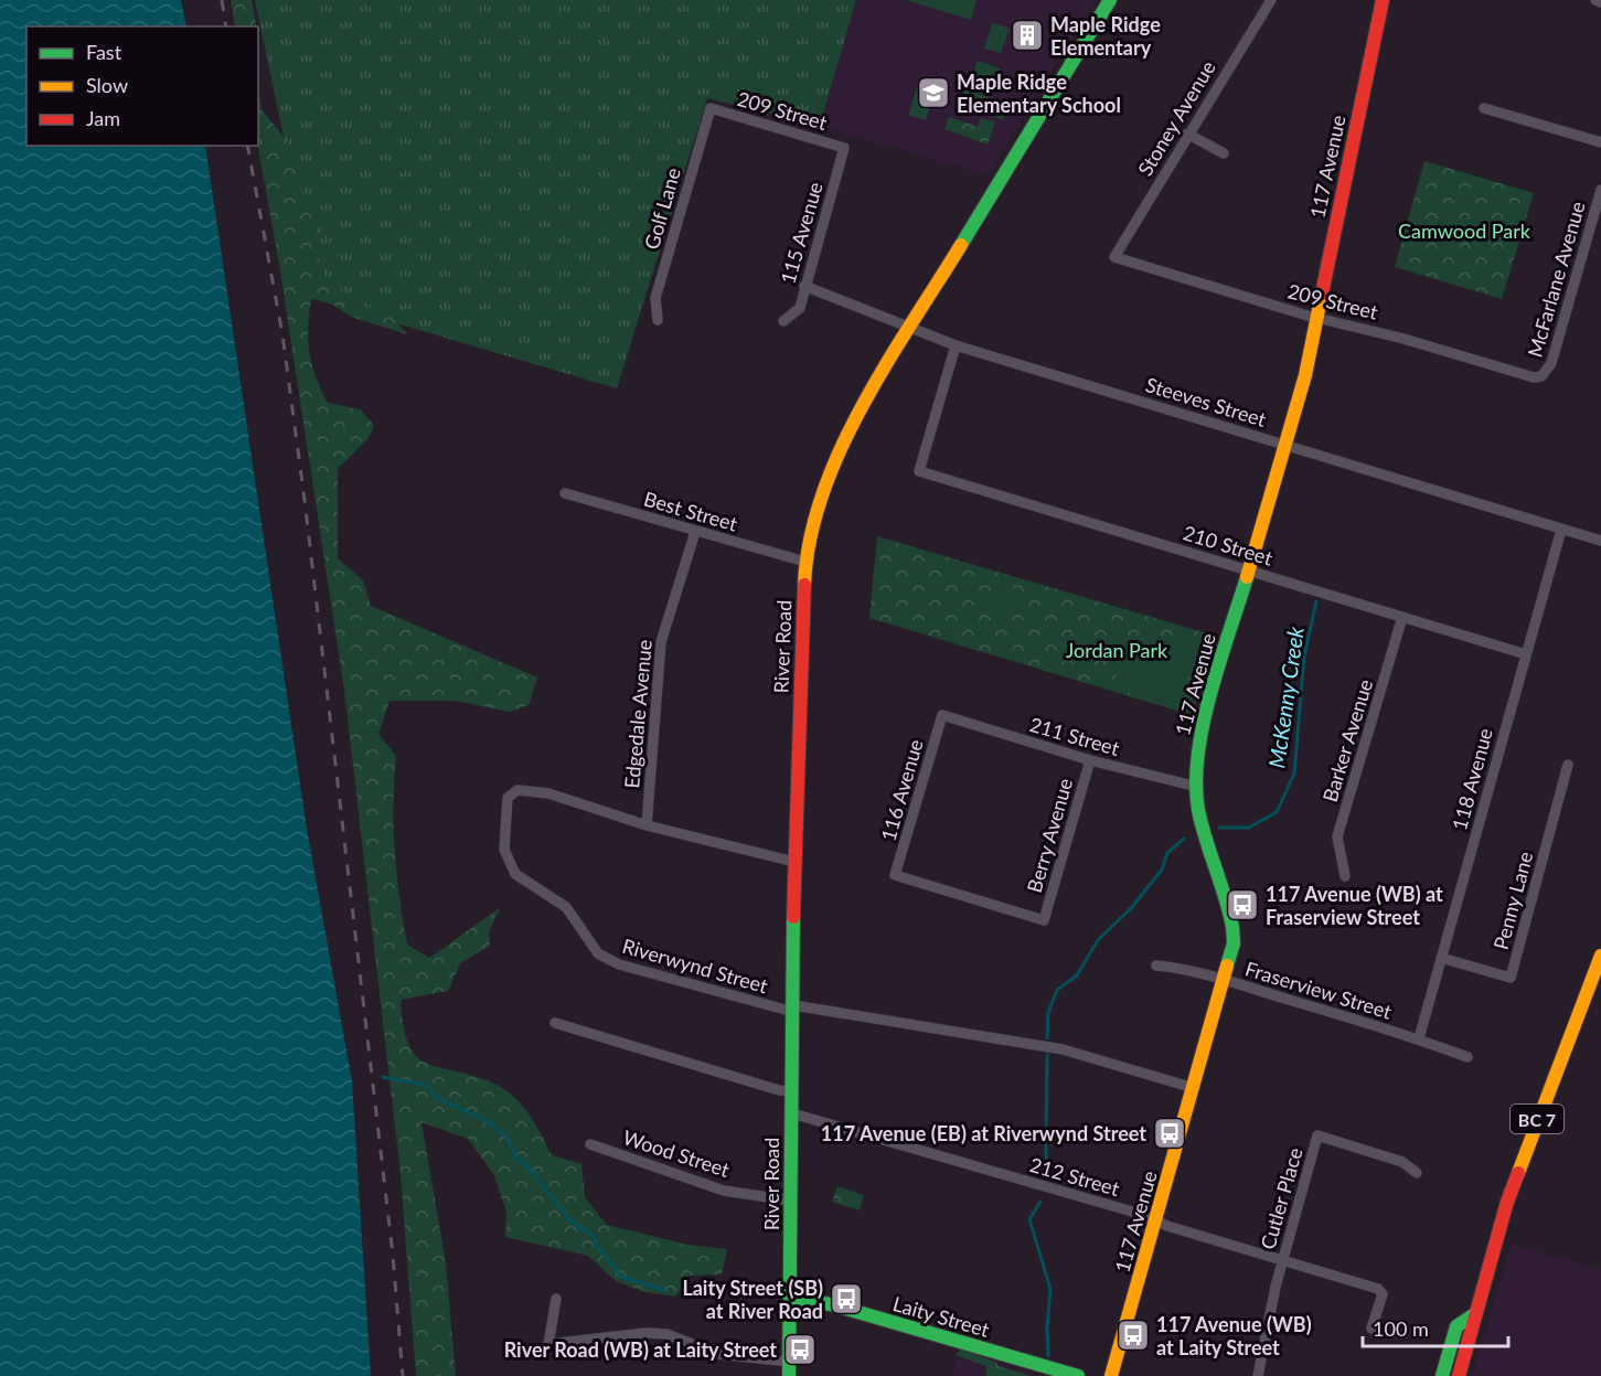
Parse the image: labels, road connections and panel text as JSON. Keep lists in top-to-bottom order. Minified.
{"streets":{"main road":["117 Avenue","River Road","BC 7","Laity Street"],"street":["209 Street","Stoney Avenue","Golf Lane","115 Avenue","McFarlane Avenue","Steeves Street","Best Street","210 Street","Edgedale Avenue","211 Street","Barker Avenue","118 Avenue","116 Avenue","Berry Avenue","Penny Lane","Riverwynd Street","Fraserview Street","Wood Street","212 Street","Cutler Place"]},"crossings":[["209 Street","Stoney Avenue"],["209 Street","117 Avenue"],["209 Street","Golf Lane"],["209 Street","115 Avenue"],["209 Street","McFarlane Avenue"],["117 Avenue","Steeves Street"],["117 Avenue","210 Street"],["117 Avenue","211 Street"],["117 Avenue","Riverwynd Street"],["117 Avenue","Fraserview Street"],["117 Avenue","212 Street"],["115 Avenue","Steeves Street"],["Steeves Street","210 Street"],["Steeves Street","River Road"],["Steeves Street","118 Avenue"],["Best Street","River Road"],["Best Street","Edgedale Avenue"],["210 Street","Barker Avenue"],["210 Street","118 Avenue"],["River Road","Riverwynd Street"],["River Road","Wood Street"],["River Road","212 Street"],["River Road","Laity Street"],["Edgedale Avenue","Riverwynd Street"],["211 Street","116 Avenue"],["211 Street","Berry Avenue"],["118 Avenue","Penny Lane"],["118 Avenue","Fraserview Street"],["116 Avenue","Berry Avenue"],["212 Street","Cutler Place"]],"water":["McKenny Creek"],"parks":["Camwood Park","Jordan Park"],"places":{"building":["Maple Ridge Elementary"],"school or university":["Maple Ridge Elementary School"],"bus stop":["117 Avenue (WB) at Fraserview Street","117 Avenue (EB) at Riverwynd Street","Laity Street (SB) at River Road","117 Avenue (WB) at Laity Street","River Road (WB) at Laity Street"]},"legend":["Fast","Slow","Jam"],"scale_bar":"100 m"}
